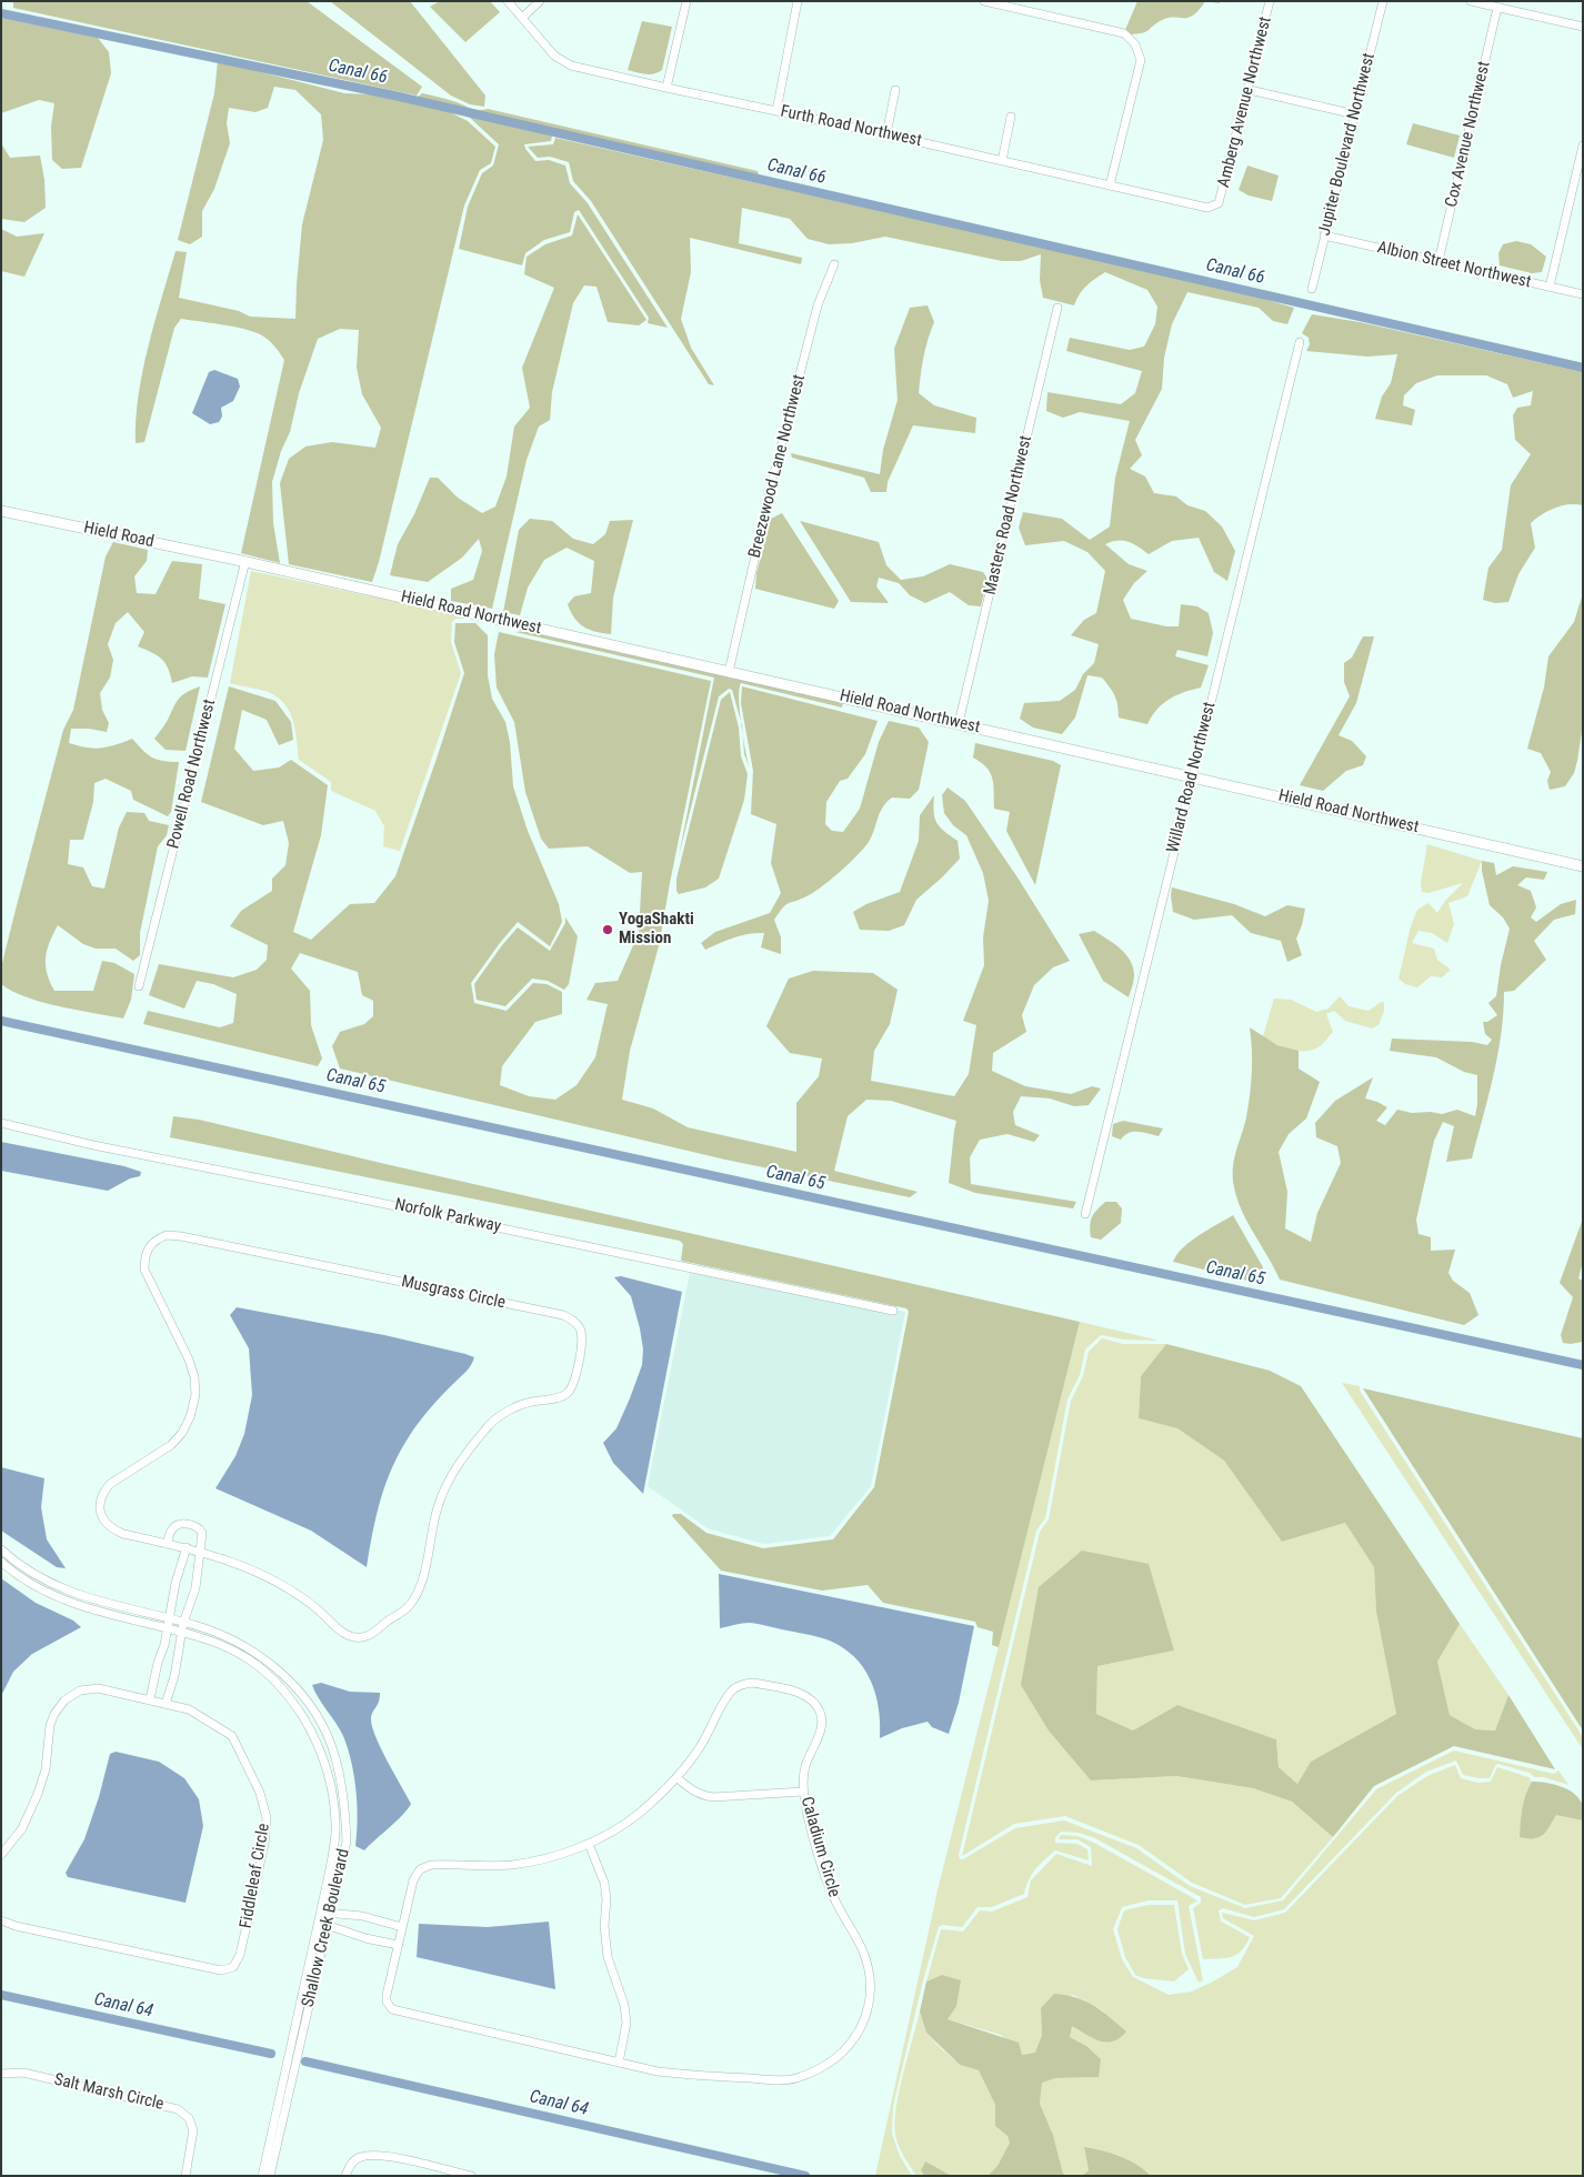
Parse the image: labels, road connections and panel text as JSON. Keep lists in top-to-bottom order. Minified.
{"streets":{"street":["Amberg Avenue Northwest","Furth Road Northwest","Cox Avenue Northwest","Jupiter Boulevard Northwest","Albion Street Northwest","Breezewood Lane Northwest","Masters Road Northwest","Hield Road","Hield Road Northwest","Powell Road Northwest","Willard Road Northwest","Norfolk Parkway","Musgrass Circle","Caladium Circle","Fiddleleaf Circle","Shallow Creek Boulevard","Salt Marsh Circle"]},"crossings":[["Amberg Avenue Northwest","Furth Road Northwest"],["Cox Avenue Northwest","Albion Street Northwest"],["Jupiter Boulevard Northwest","Albion Street Northwest"],["Breezewood Lane Northwest","Hield Road Northwest"],["Masters Road Northwest","Hield Road Northwest"],["Hield Road","Hield Road Northwest"],["Hield Road","Powell Road Northwest"],["Hield Road Northwest","Powell Road Northwest"],["Hield Road Northwest","Willard Road Northwest"]],"water":["Canal 66","Canal 65","Canal 64"],"places":["YogaShakti Mission"]}
